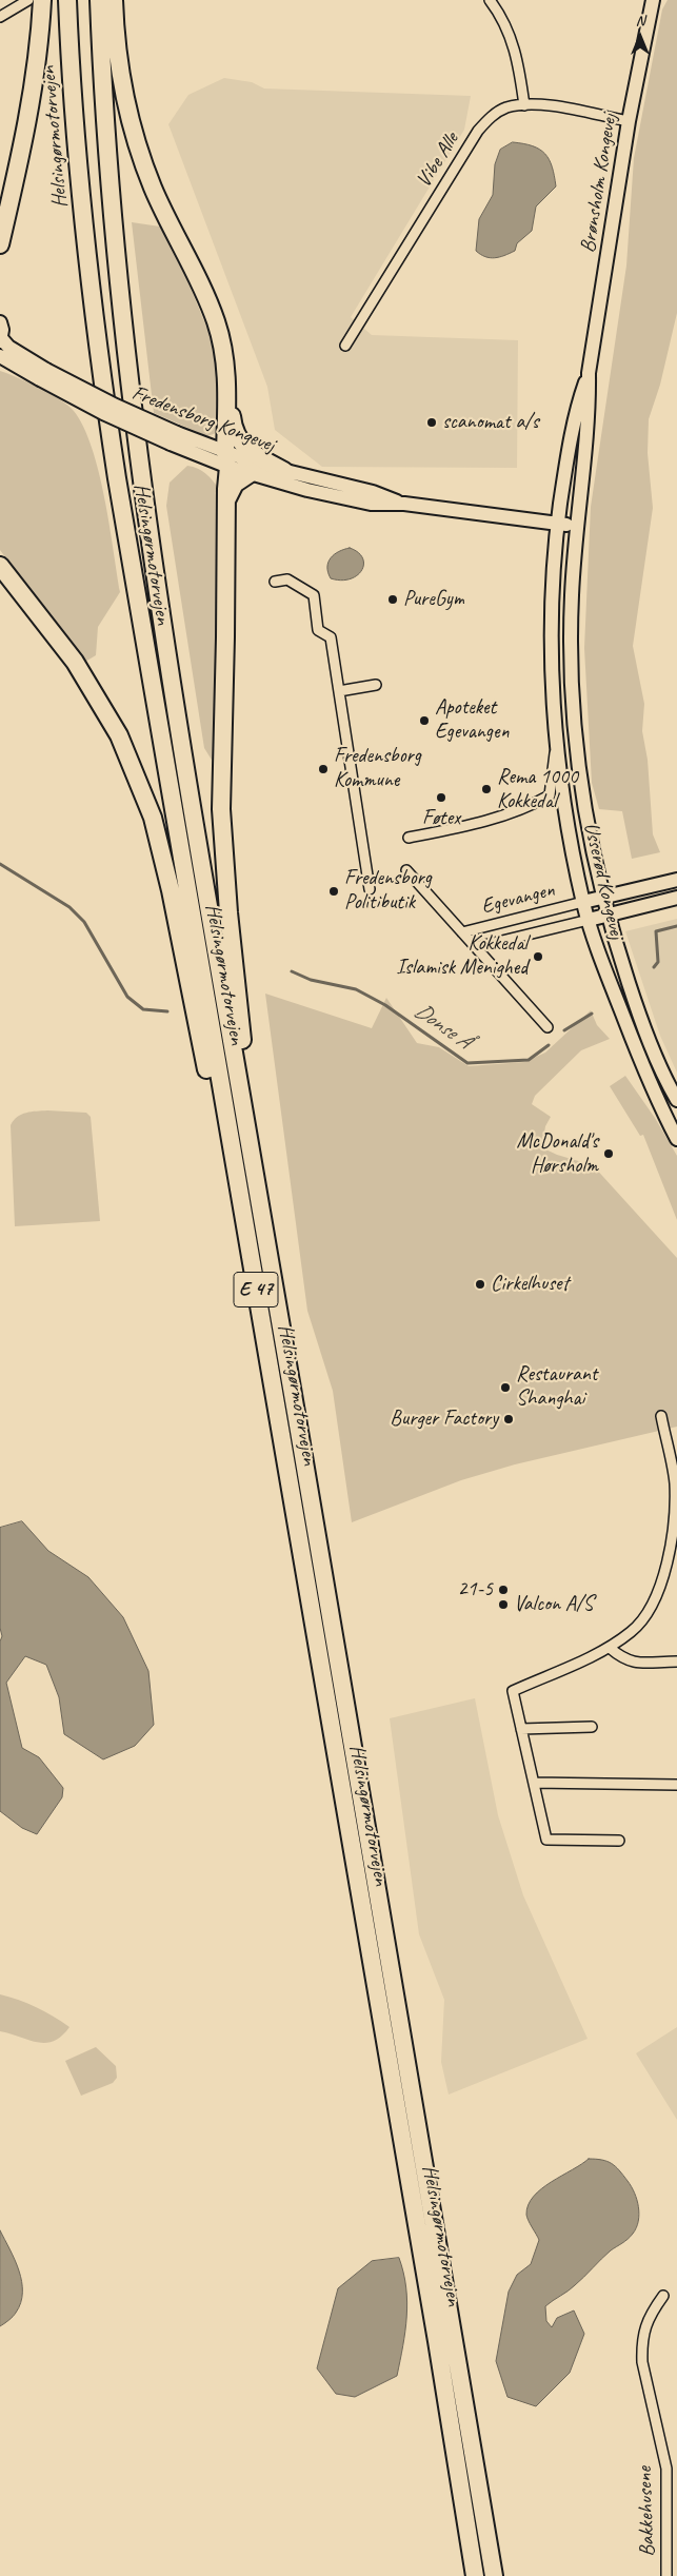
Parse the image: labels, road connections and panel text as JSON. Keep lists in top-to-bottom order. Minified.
{"streets":{"highway":["Helsingørmotorvejen","E 47"],"main road":["Brønsholm Kongevej","Fredensborg Kongevej","Usserød Kongevej"],"street":["Vibe Alle","Egevangen","Bakkehusene"]},"crossings":[["Vibe Alle","Brønsholm Kongevej"],["Brønsholm Kongevej","Fredensborg Kongevej"],["Brønsholm Kongevej","Usserød Kongevej"],["Fredensborg Kongevej","Usserød Kongevej"],["Usserød Kongevej","Egevangen"]],"water":["Donse Å"],"places":["scanomat a/s","PureGym","Apoteket Egevangen","Fredensborg Kommune","Rema 1000 Kokkedal","Føtex","Fredensborg Politibutik","Kokkedal Islamisk Menighed","McDonald's Hørsholm","Cirkelhuset","Restaurant Shanghai","Burger Factory","21-5","Valcon A/S"],"north":"top"}
